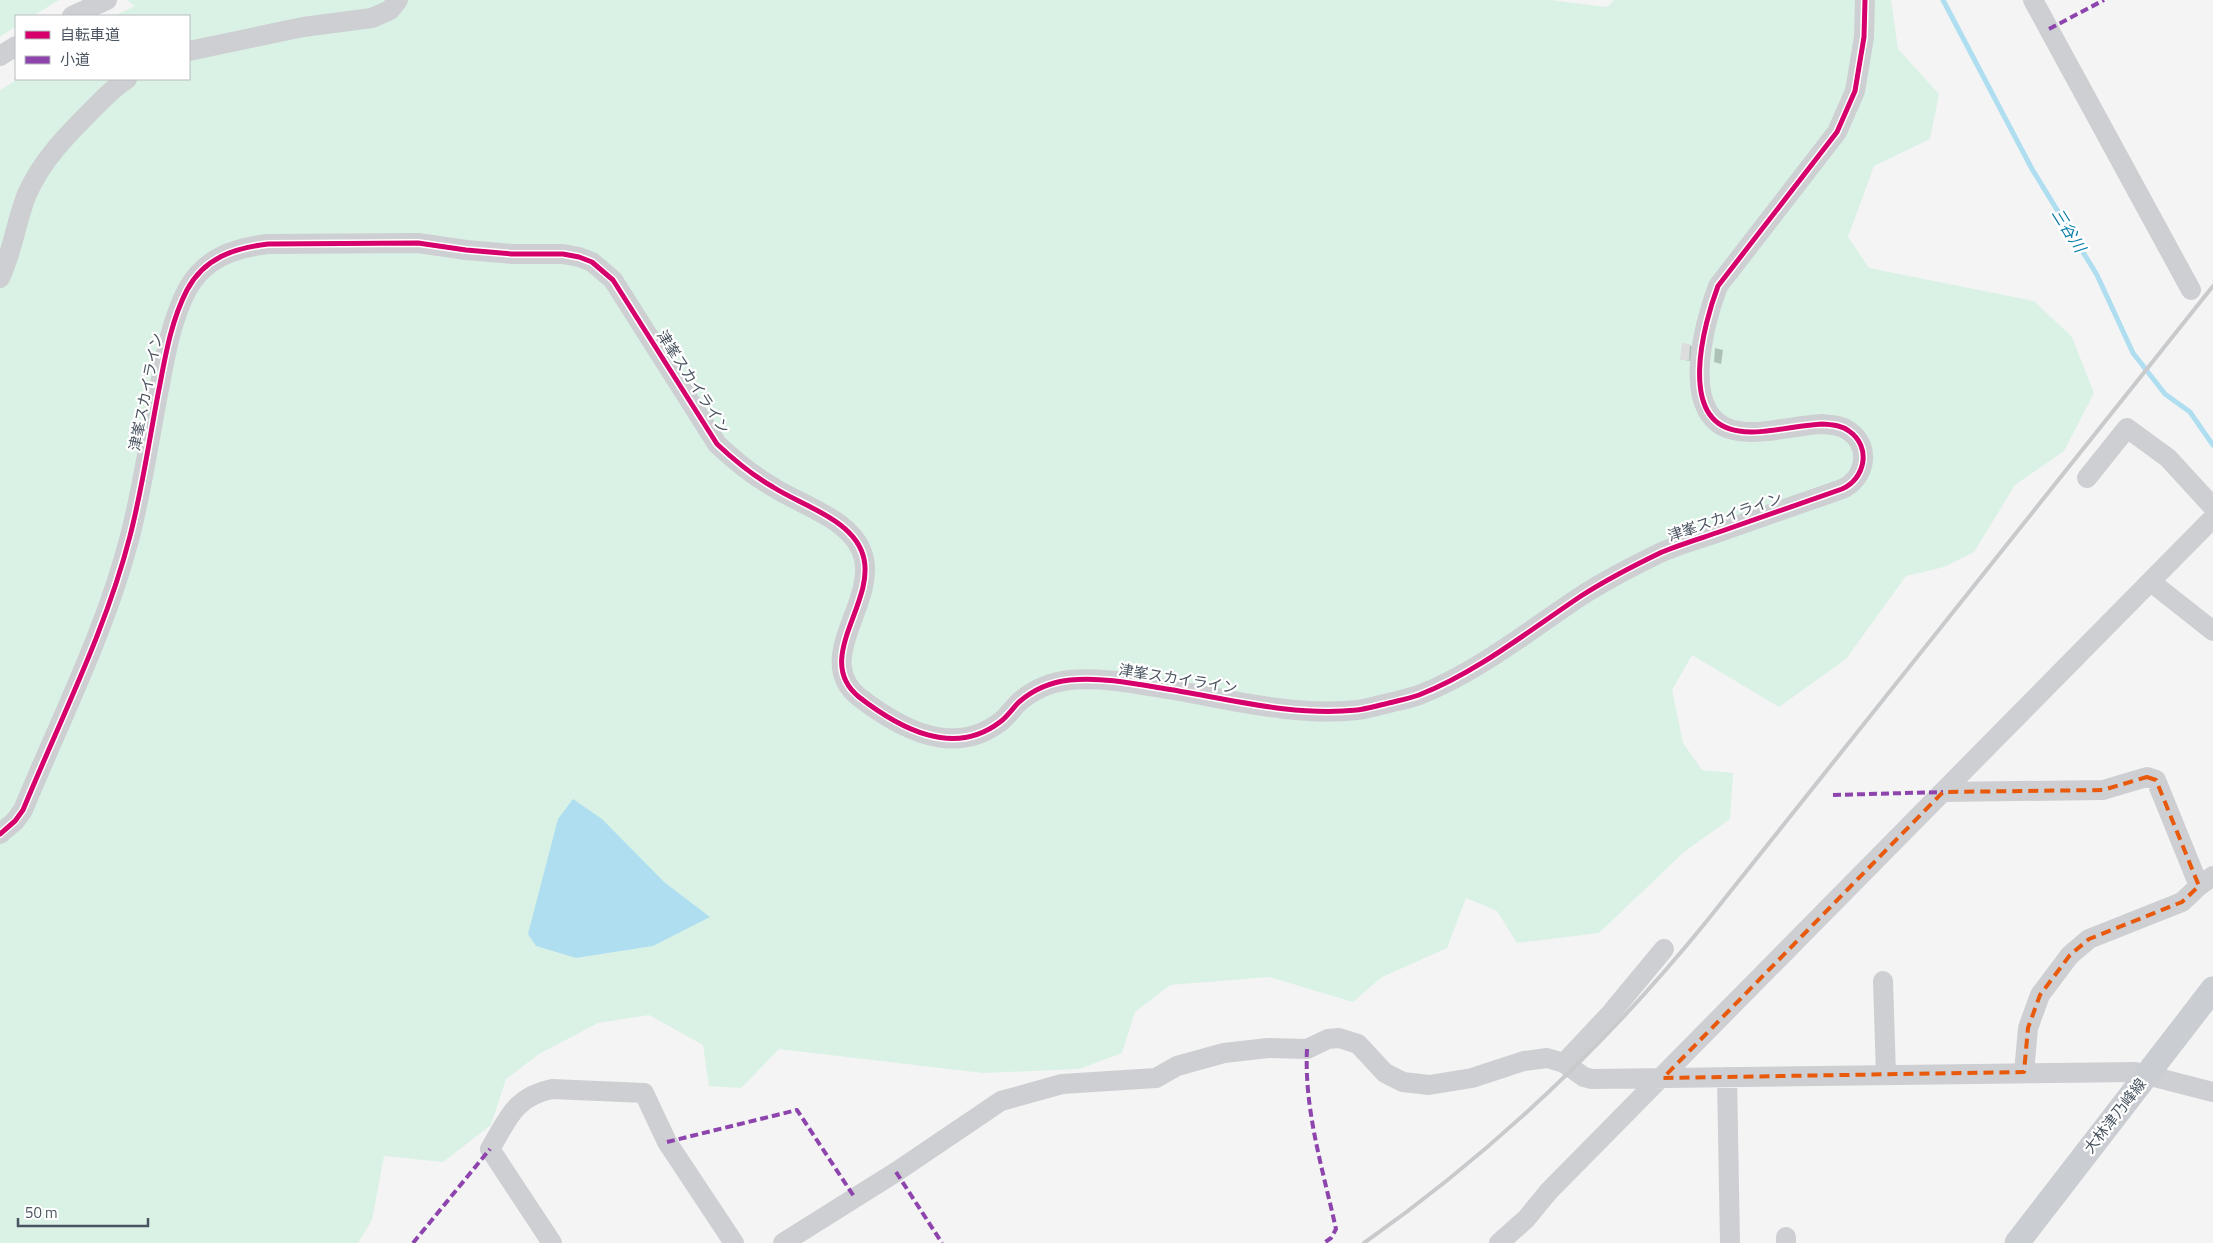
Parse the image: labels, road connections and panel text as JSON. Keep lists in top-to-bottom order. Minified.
{"streets":{"main road":["大林津乃峰線"],"street":["津峯スカイライン"]},"water":["三谷川"],"legend":["自転車道","小道"],"scale_bar":"50 m"}
